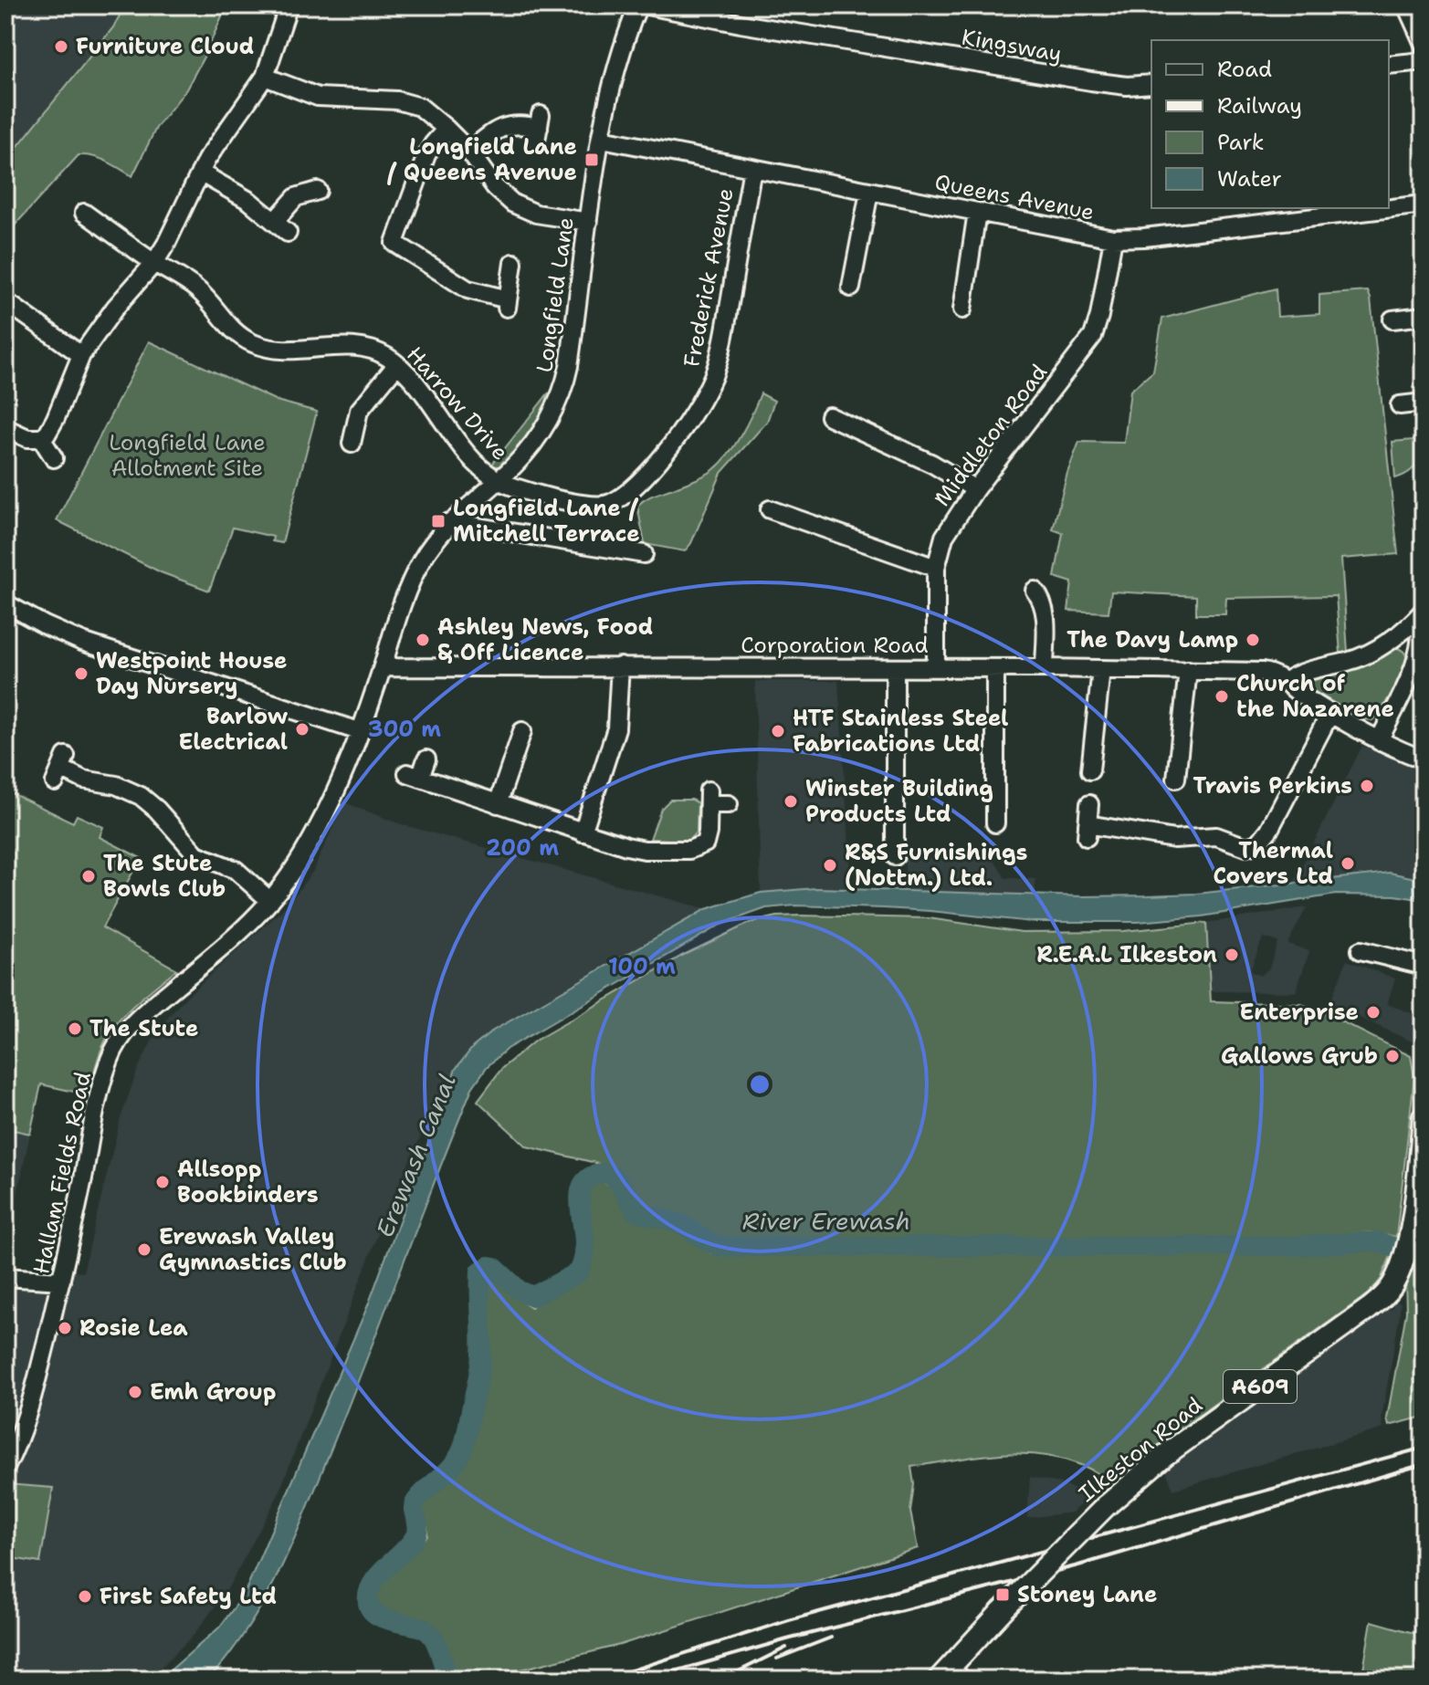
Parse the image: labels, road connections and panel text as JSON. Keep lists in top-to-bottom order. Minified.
{"streets":{"main road":["A609","Ilkeston Road"],"street":["Kingsway","Queens Avenue","Frederick Avenue","Longfield Lane","Harrow Drive","Middleton Road","Corporation Road","Hallam Fields Road"]},"crossings":[["Queens Avenue","Frederick Avenue"],["Queens Avenue","Longfield Lane"],["Queens Avenue","Middleton Road"],["Frederick Avenue","Longfield Lane"],["Frederick Avenue","Harrow Drive"],["Longfield Lane","Harrow Drive"],["Longfield Lane","Corporation Road"],["Longfield Lane","Hallam Fields Road"],["Middleton Road","Corporation Road"],["Corporation Road","Hallam Fields Road"],["A609","Ilkeston Road"]],"water":["Erewash Canal","River Erewash"],"parks":["Longfield Lane Allotment Site"],"places":{"other":["Furniture Cloud","Ashley News, Food & Off Licence","The Davy Lamp","Westpoint House Day Nursery","Church of the Nazarene","Barlow Electrical","HTF Stainless Steel Fabrications Ltd","Travis Perkins","Winster Building Products Ltd","Thermal Covers Ltd","R&S Furnishings (Nottm.) Ltd.","The Stute Bowls Club","R.E.A.L Ilkeston","Enterprise","The Stute","Gallows Grub","Allsopp Bookbinders","Erewash Valley Gymnastics Club","Rosie Lea","Emh Group","First Safety Ltd"],"transit":["Longfield Lane / Queens Avenue","Longfield Lane / Mitchell Terrace","Stoney Lane"]},"legend":["Road","Railway","Park","Water"],"rings":["300 m","200 m","100 m"]}
